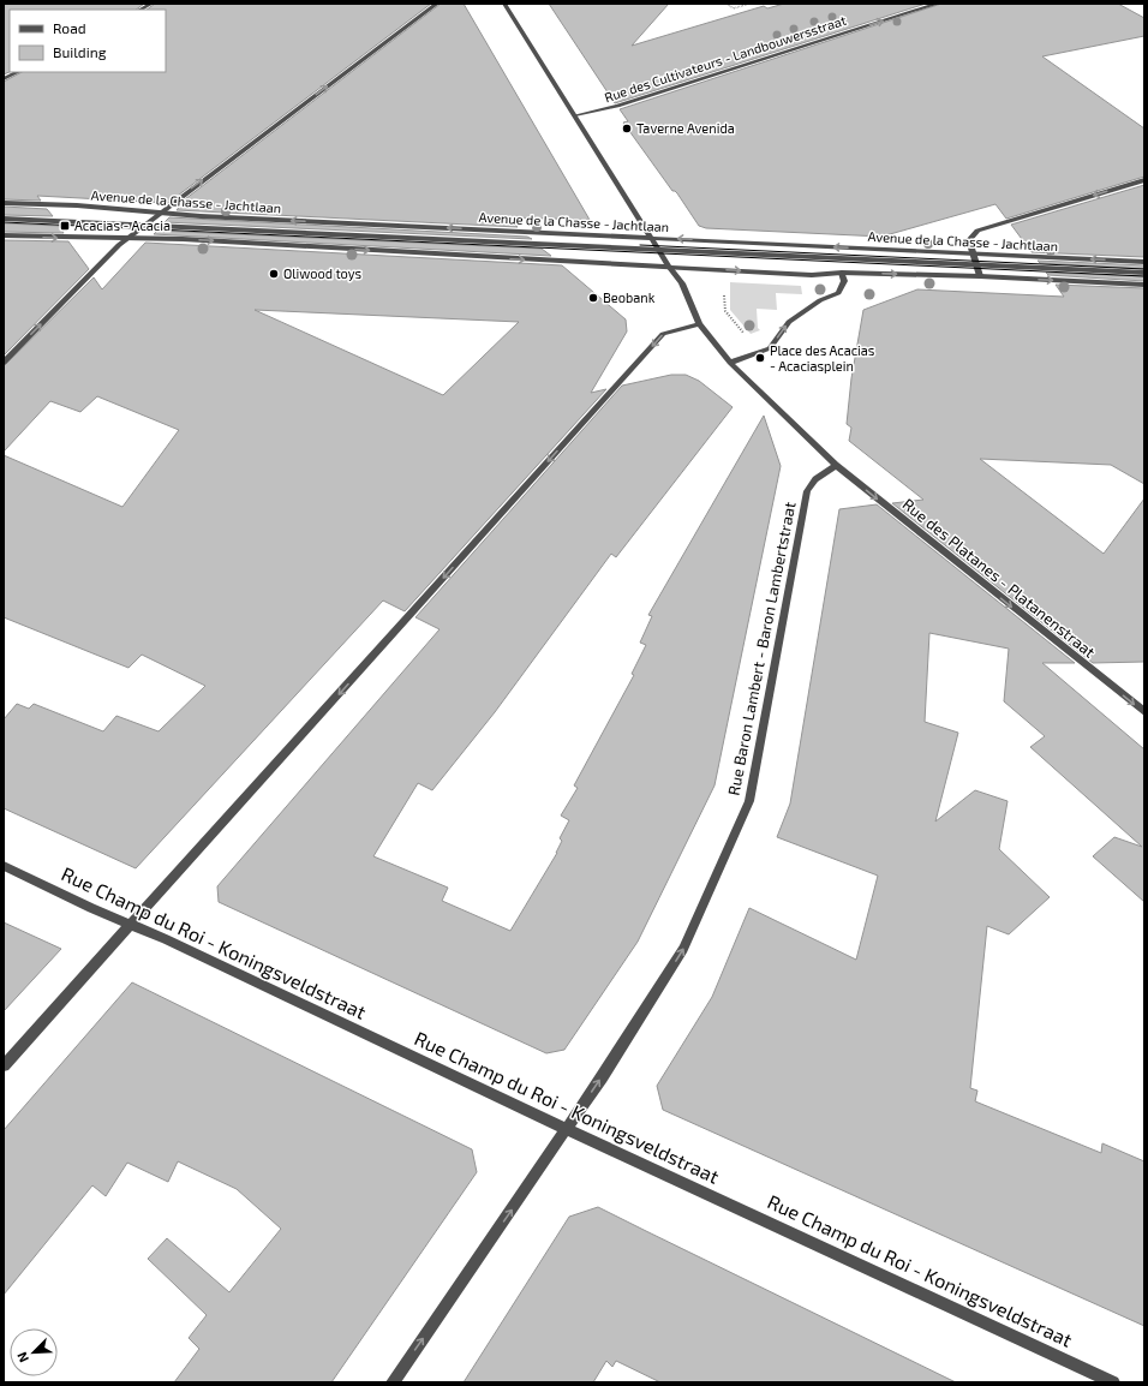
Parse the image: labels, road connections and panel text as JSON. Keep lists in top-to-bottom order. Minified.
{"streets":{"street":["Rue des Cultivateurs - Landbouwersstraat","Avenue de la Chasse - Jachtlaan","Rue des Platanes - Platanenstraat","Rue Baron Lambert - Baron Lambertstraat","Rue Champ du Roi - Koningsveldstraat"]},"crossings":[["Rue des Platanes - Platanenstraat","Rue Baron Lambert - Baron Lambertstraat"],["Rue Baron Lambert - Baron Lambertstraat","Rue Champ du Roi - Koningsveldstraat"]],"one_way":["Rue des Cultivateurs - Landbouwersstraat","Rue des Platanes - Platanenstraat","Rue Baron Lambert - Baron Lambertstraat"],"places":{"other":["Taverne Avenida","Oliwood toys","Beobank","Place des Acacias - Acaciasplein"],"transit":["Acacias - Acacia"]},"legend":["Road","Building"],"north":"bottom left"}
